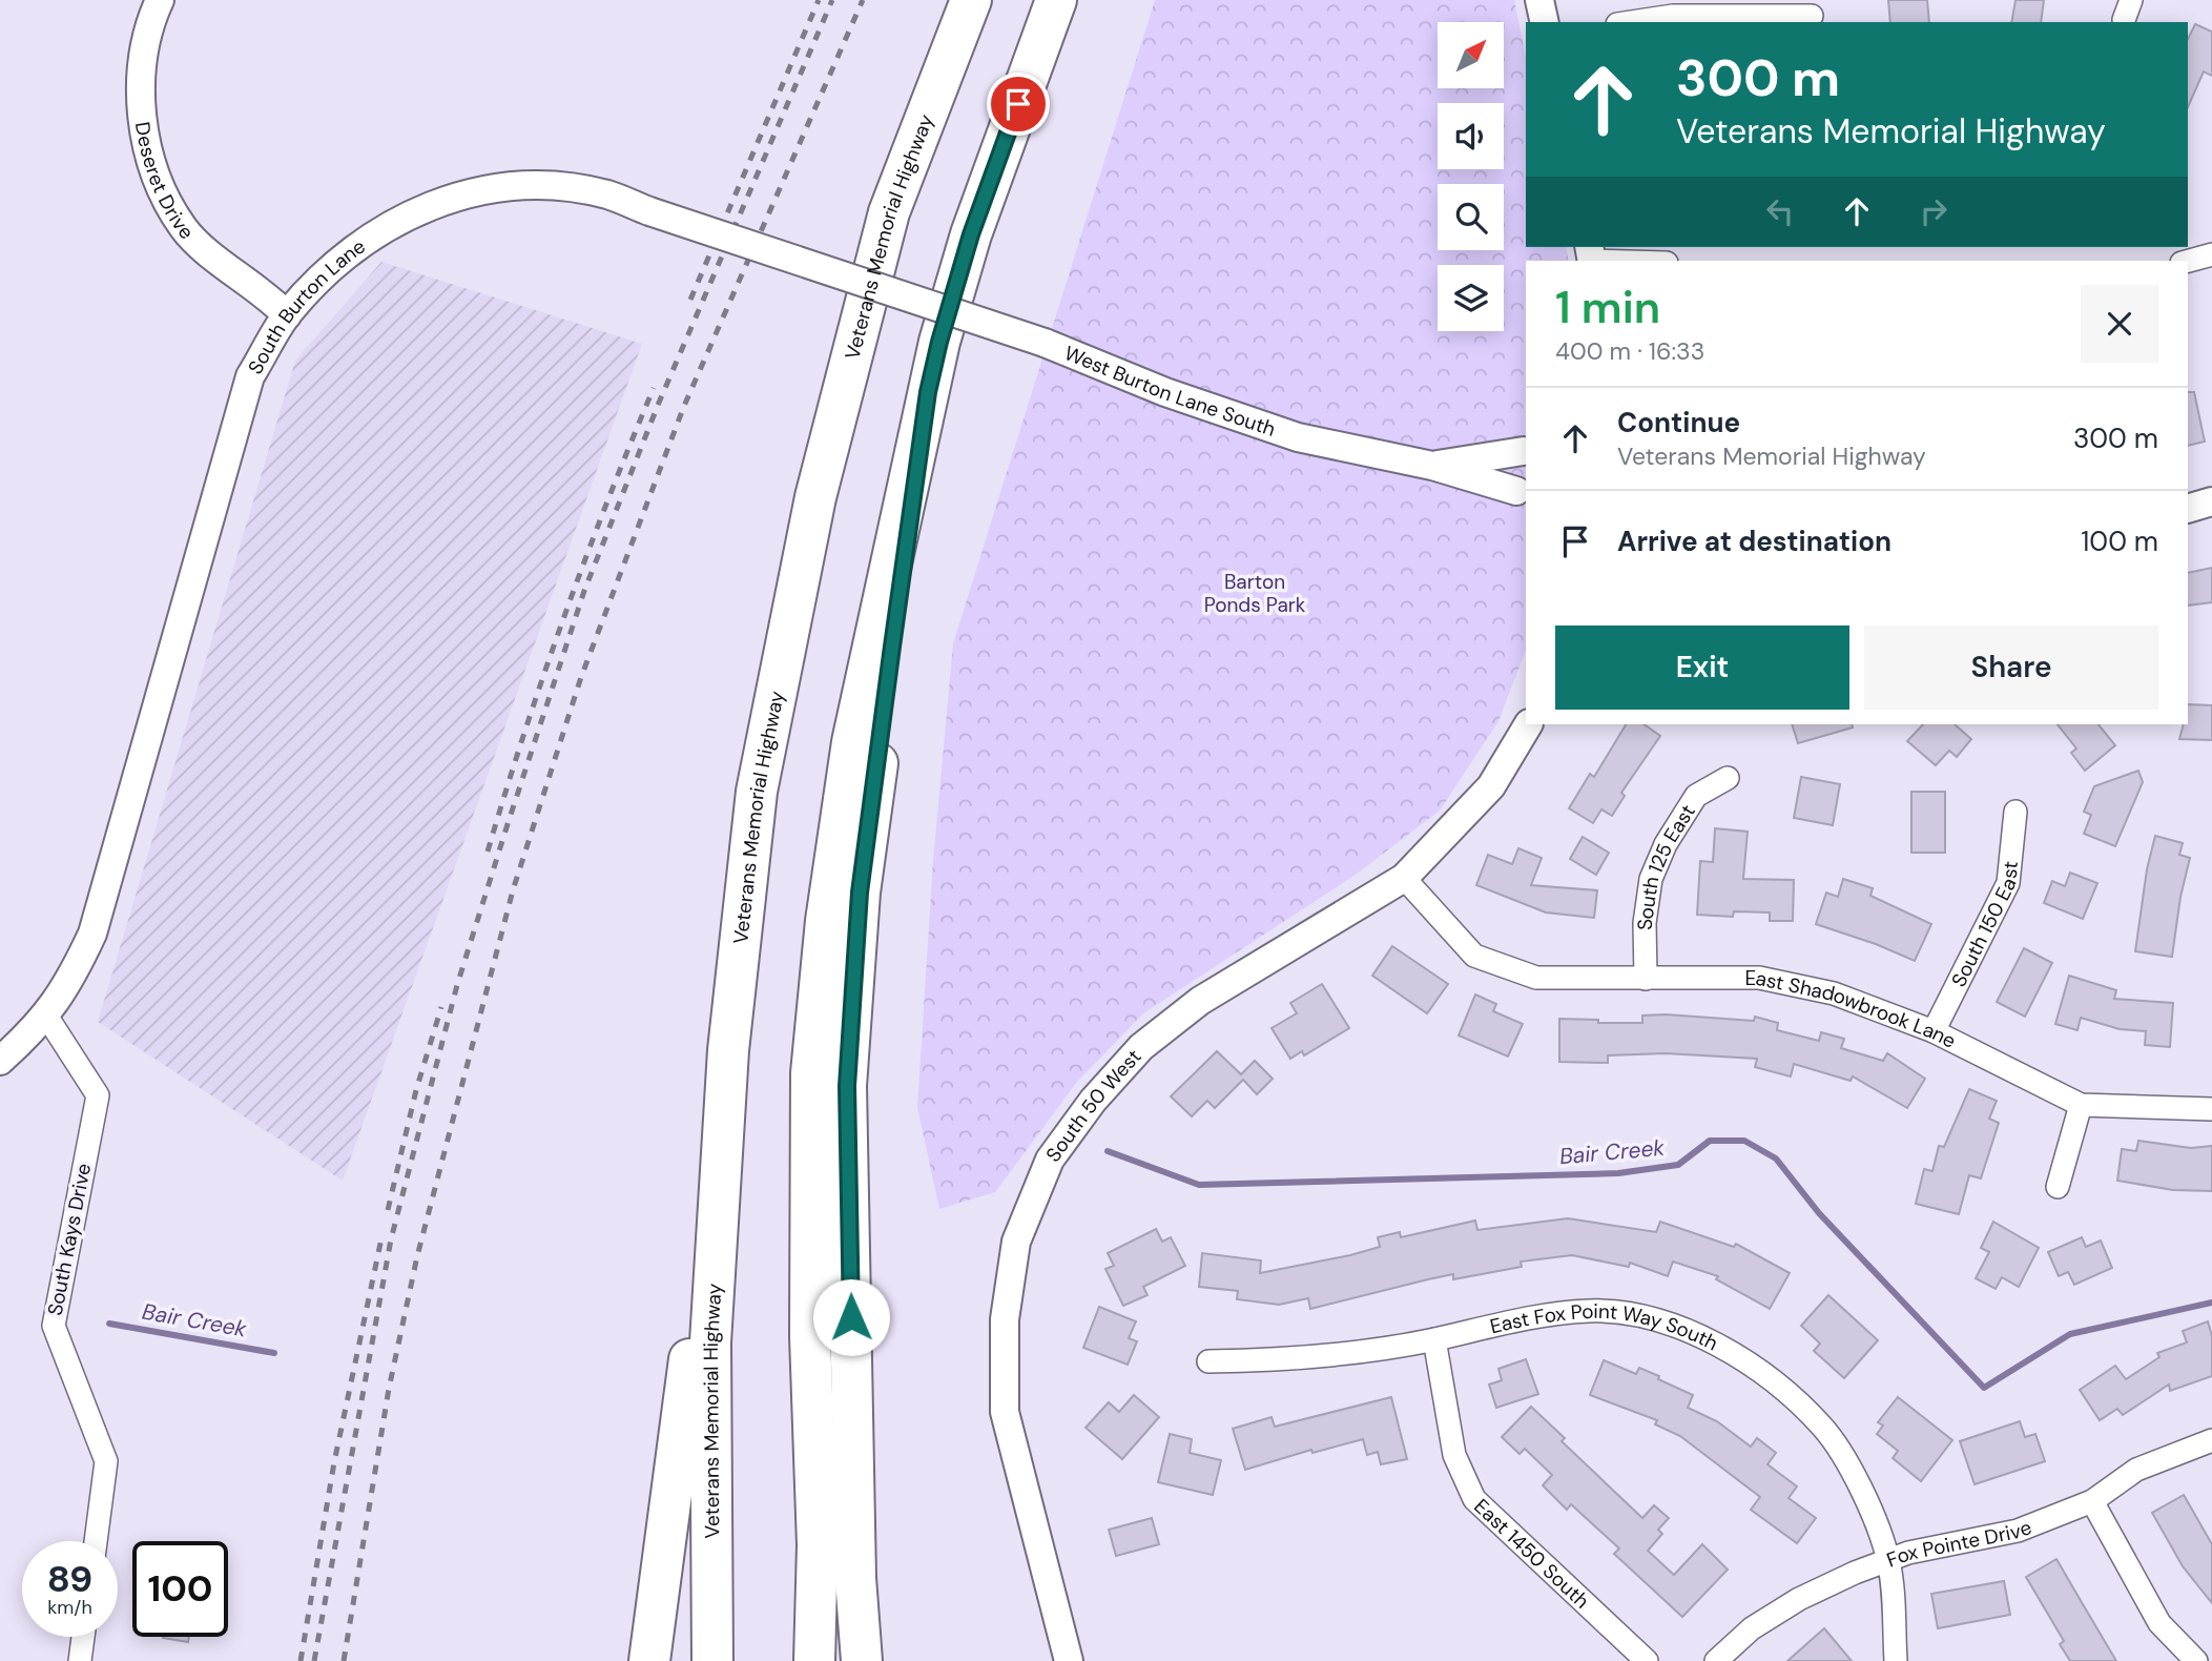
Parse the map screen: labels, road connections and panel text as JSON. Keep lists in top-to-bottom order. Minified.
{"streets":{"highway":["Veterans Memorial Highway"],"street":["Deseret Drive","South Burton Lane","West Burton Lane South","South 125 East","South 150 East","East Shadowbrook Lane","South 50 West","South Kays Drive","East Fox Point Way South","Fox Pointe Drive","East 1450 South"]},"crossings":[["Deseret Drive","South Burton Lane"],["South Burton Lane","West Burton Lane South"],["South Burton Lane","South Kays Drive"],["South 125 East","East Shadowbrook Lane"],["South 150 East","East Shadowbrook Lane"],["East Shadowbrook Lane","South 50 West"],["East Fox Point Way South","Fox Pointe Drive"],["East Fox Point Way South","East 1450 South"]],"water":["Bair Creek"],"parks":["Barton Ponds Park"],"north":"top right","page":{"turn":["300 m","Veterans Memorial Highway"],"heading":["1 min","400 m · 16:33"],"list":[{"name":"Continue","note":"Veterans Memorial Highway","value":"300 m"},{"name":"Arrive at destination","value":"100 m"}],"buttons":["Exit","Share"],"speed":"89 km/h","limit":"100"}}
